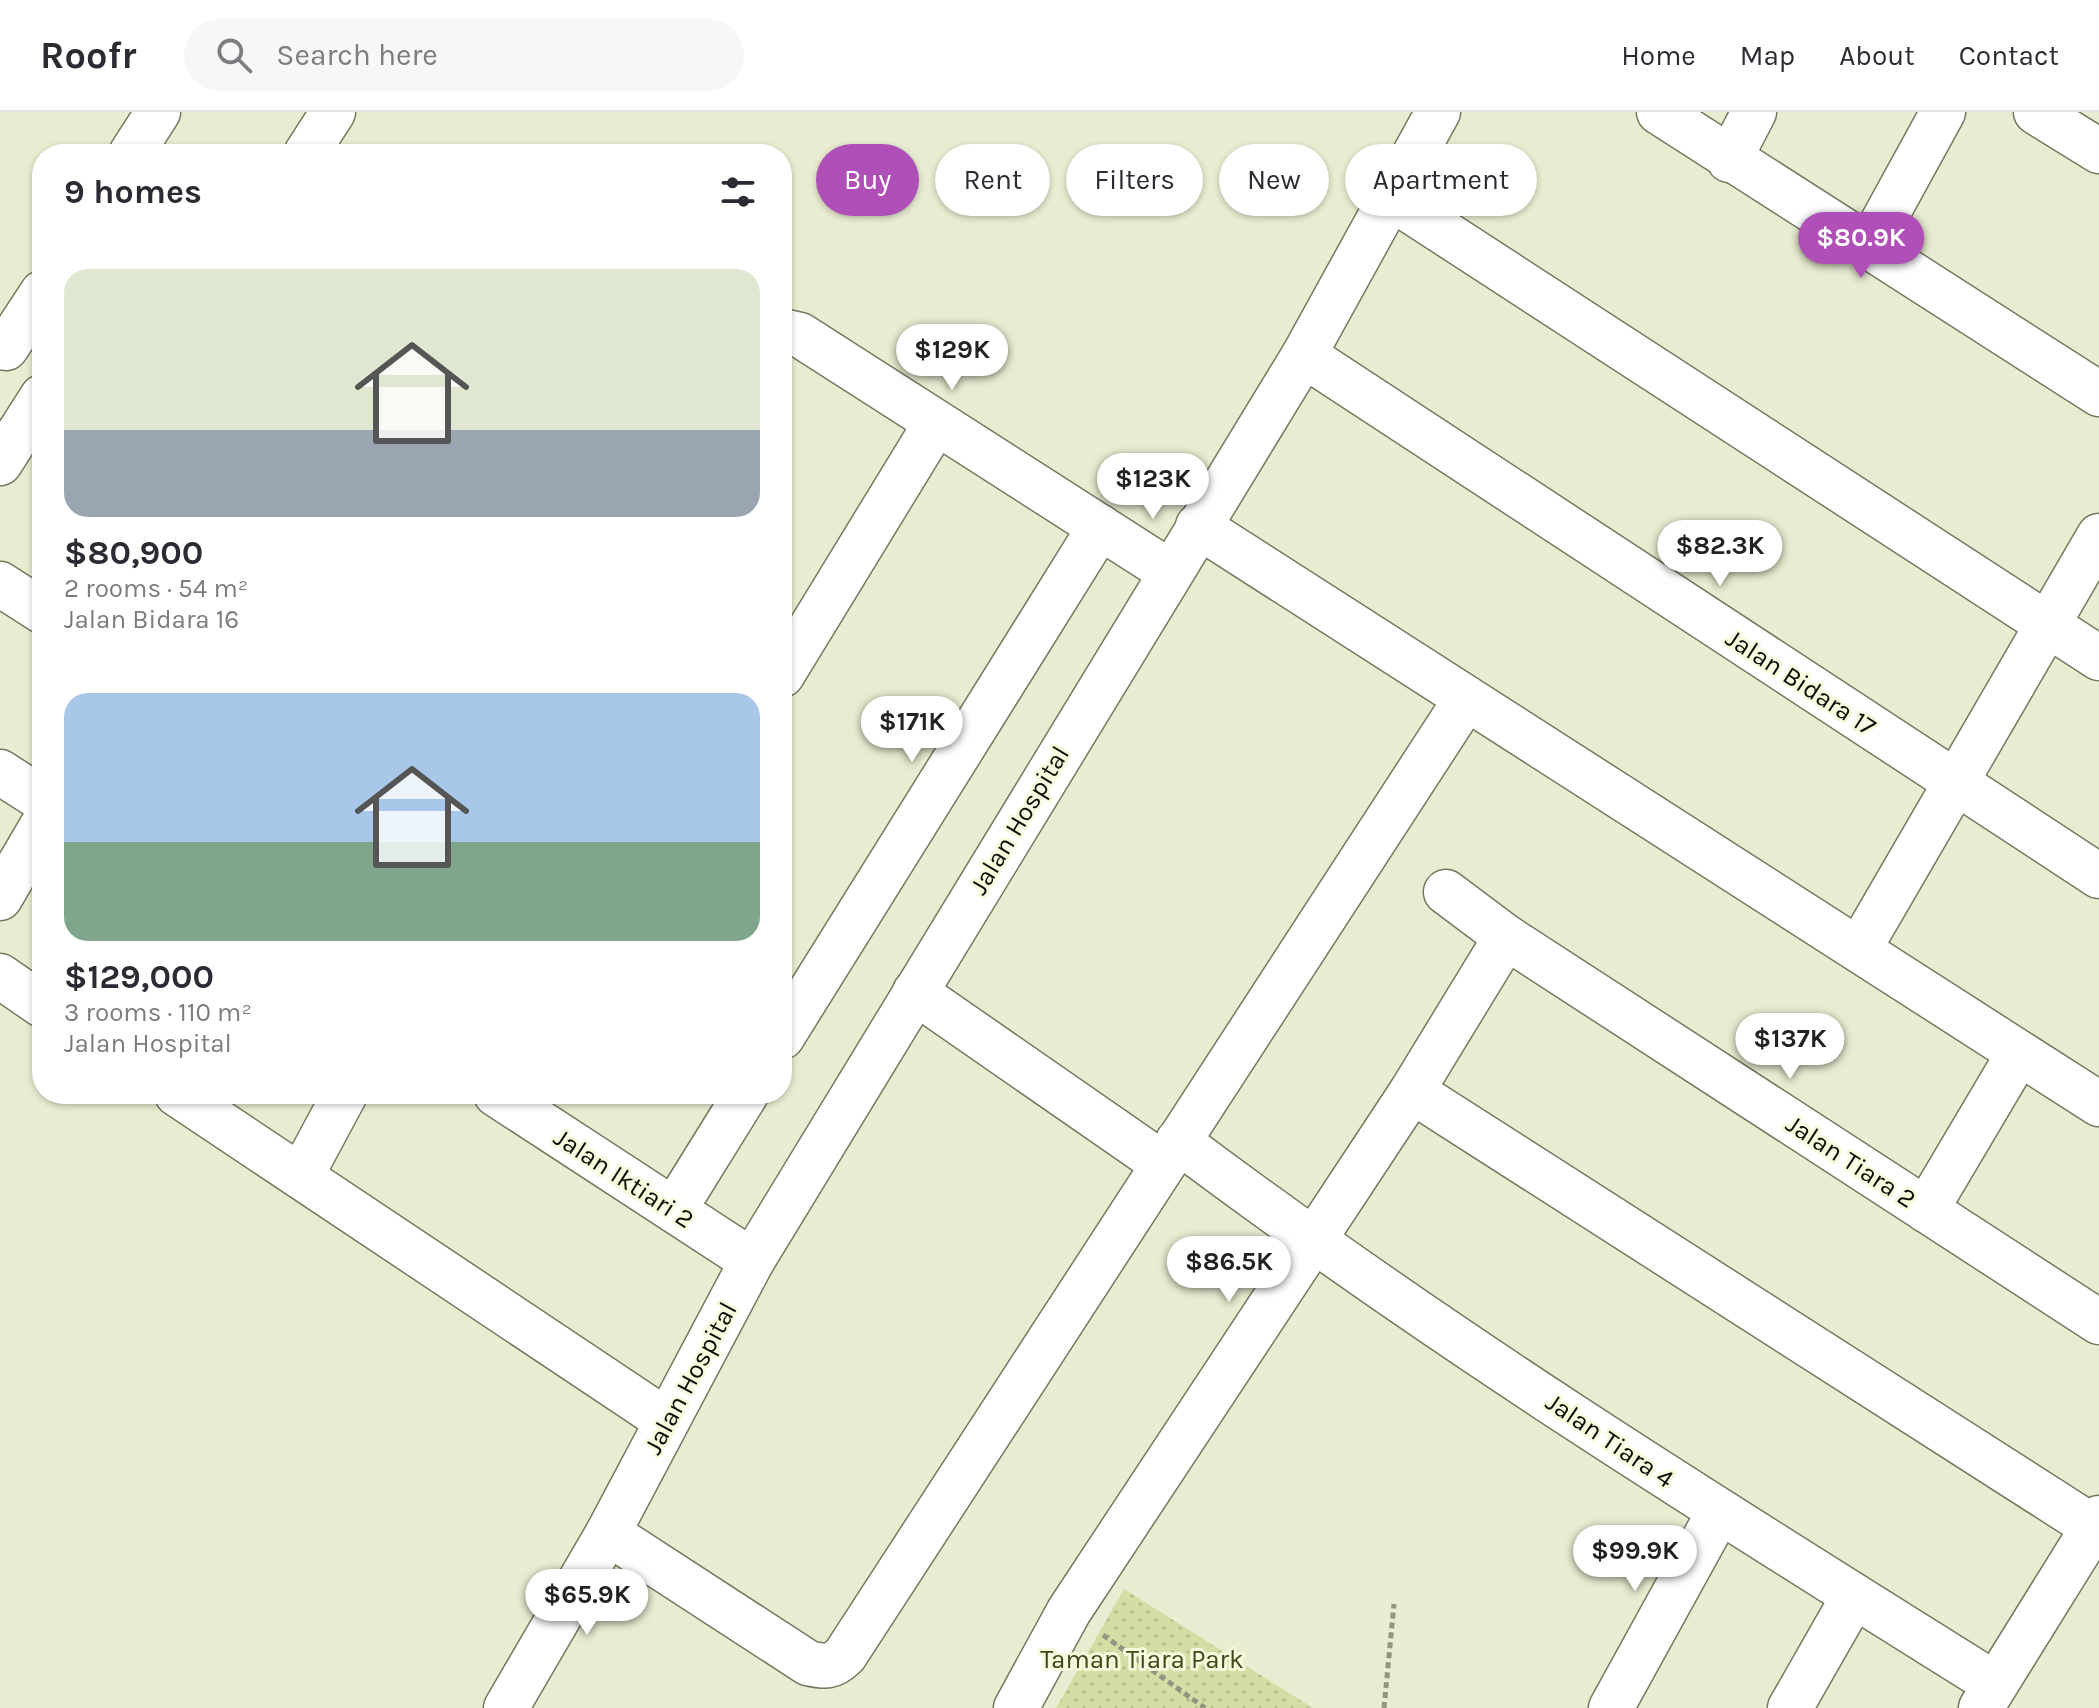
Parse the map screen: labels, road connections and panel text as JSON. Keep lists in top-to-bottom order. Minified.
{"streets":{"street":["Jalan Bidara 17","Jalan Hospital","Jalan Tiara 2","Jalan Iktiari 2","Jalan Tiara 4"]},"crossings":[["Jalan Bidara 17","Jalan Hospital"],["Jalan Hospital","Jalan Iktiari 2"],["Jalan Hospital","Jalan Tiara 4"]],"parks":["Taman Tiara Park"],"page":{"header":"Roofr","search":"Search here","nav":["Home","Map","About","Contact"],"chip":["Buy","Rent","Filters","New","Apartment"],"heading":"9 homes","price":["$80.9K","$129K","$123K","$82.3K","$171K","$137K","$86.5K","$99.9K","$65.9K"],"list":[{"name":"$80,900","note":"2 rooms · 54 m² · Jalan Bidara 16"},{"name":"$129,000","note":"3 rooms · 110 m² · Jalan Hospital"}]}}
